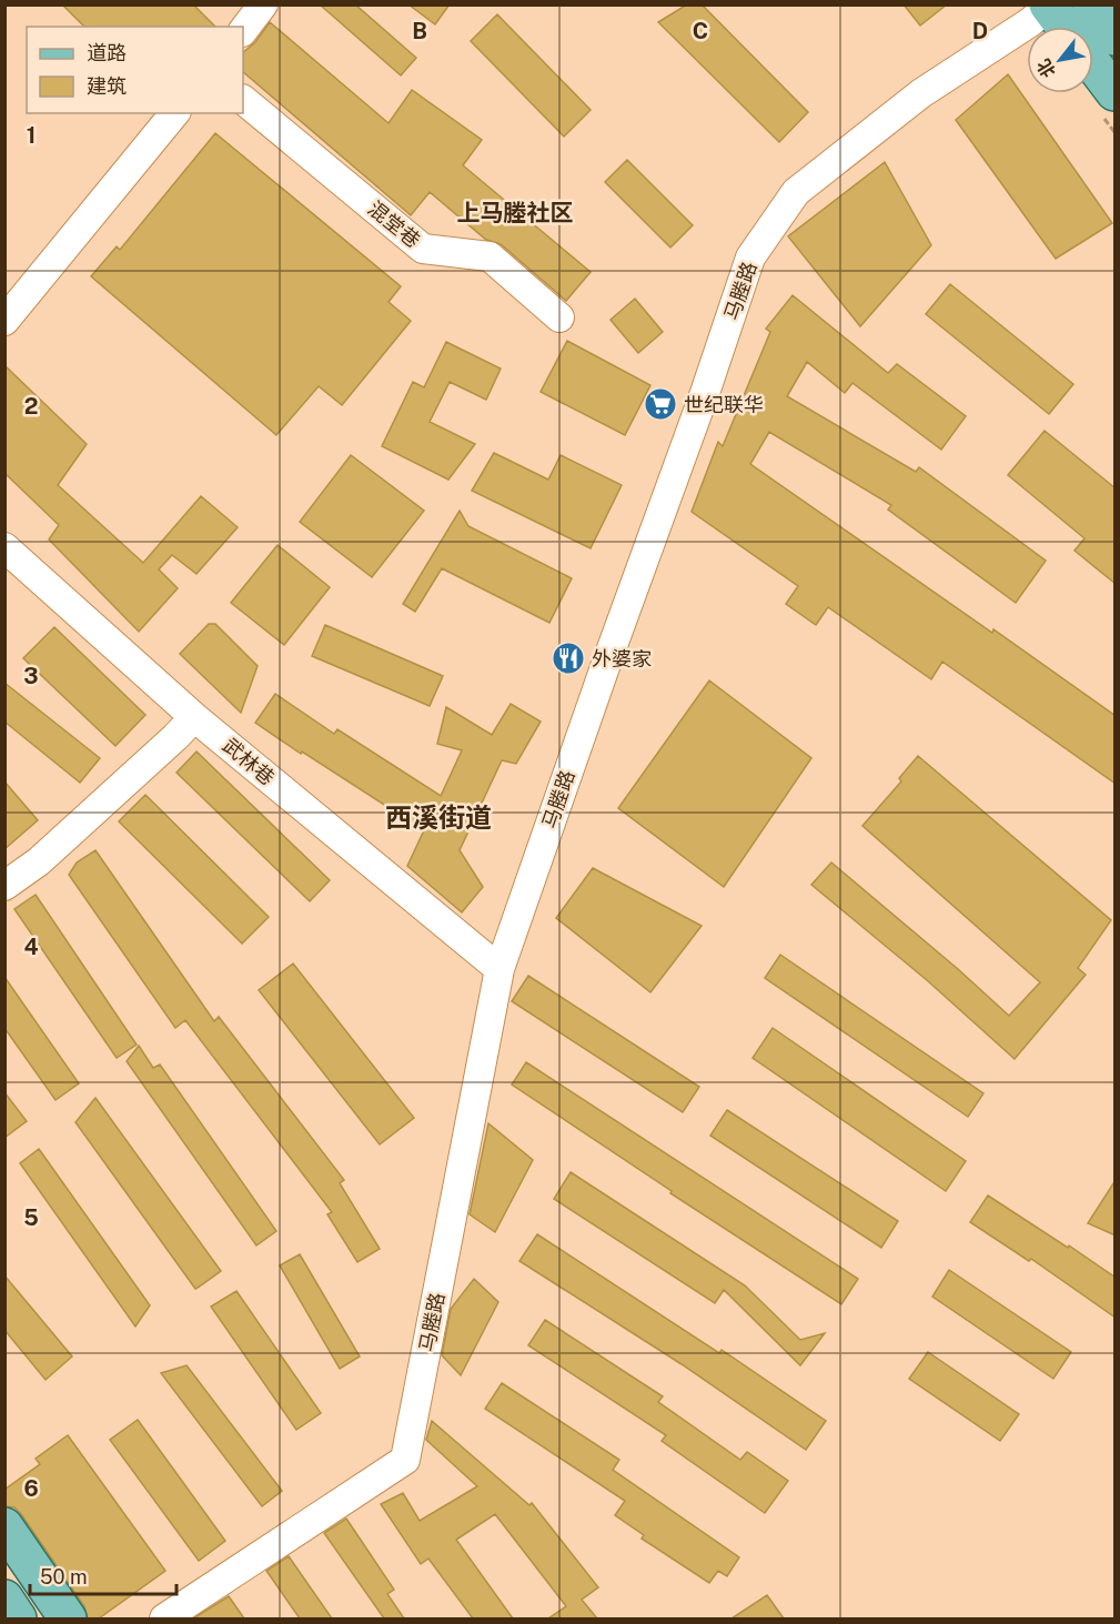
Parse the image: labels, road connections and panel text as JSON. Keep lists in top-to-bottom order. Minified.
{"streets":{"street":["混堂巷","马塍路","武林巷"]},"crossings":[["马塍路","武林巷"]],"districts":["上马塍社区","西溪街道"],"places":{"supermarket":["世纪联华"],"restaurant":["外婆家"]},"legend":["道路","建筑"],"scale_bar":"50 m","north":"bottom left","grid":{"columns":["B","C","D"],"rows":["1","2","3","4","5","6"]}}
